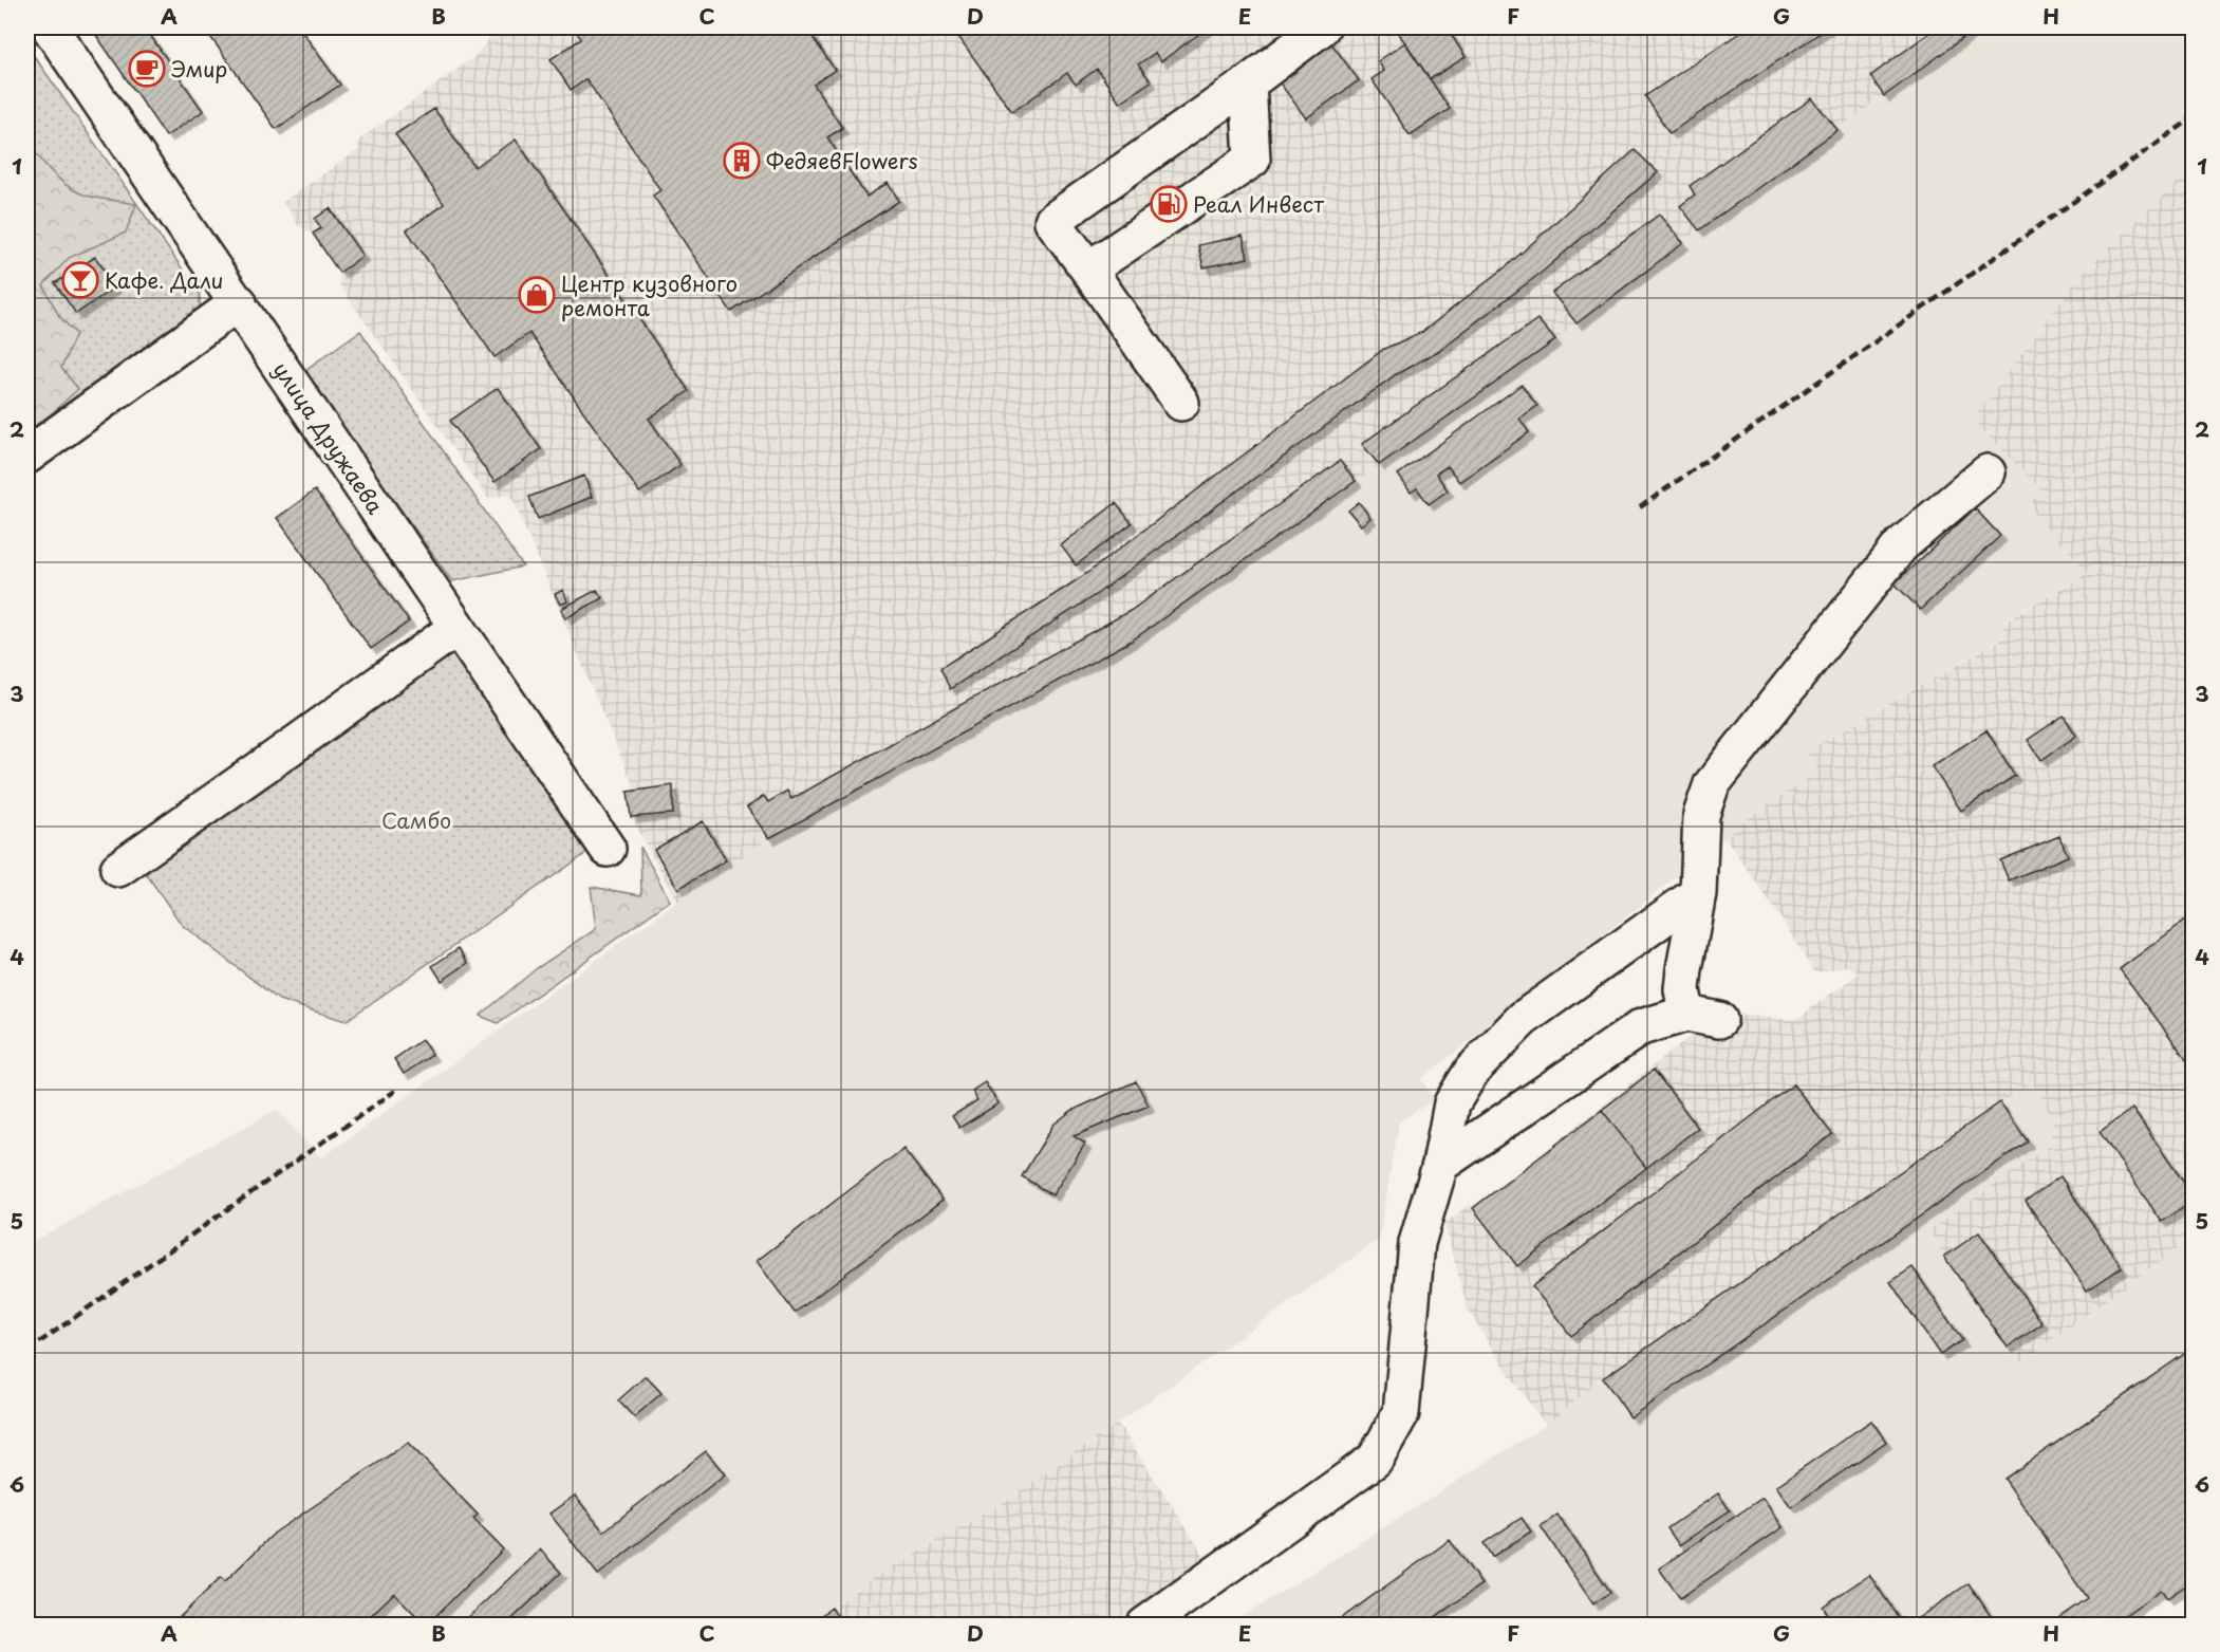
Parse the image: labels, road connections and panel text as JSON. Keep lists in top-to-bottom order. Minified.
{"streets":{"street":["улица Дружаева"]},"parks":["Самбо"],"places":{"cafe":["Эмир"],"building":["ФедяевFlowers"],"fuel station":["Реал Инвест"],"bar":["Кафе. Дали"],"shop":["Центр кузовного ремонта"]},"grid":{"columns":["A","B","C","D","E","F","G","H"],"rows":["1","2","3","4","5","6"]}}
